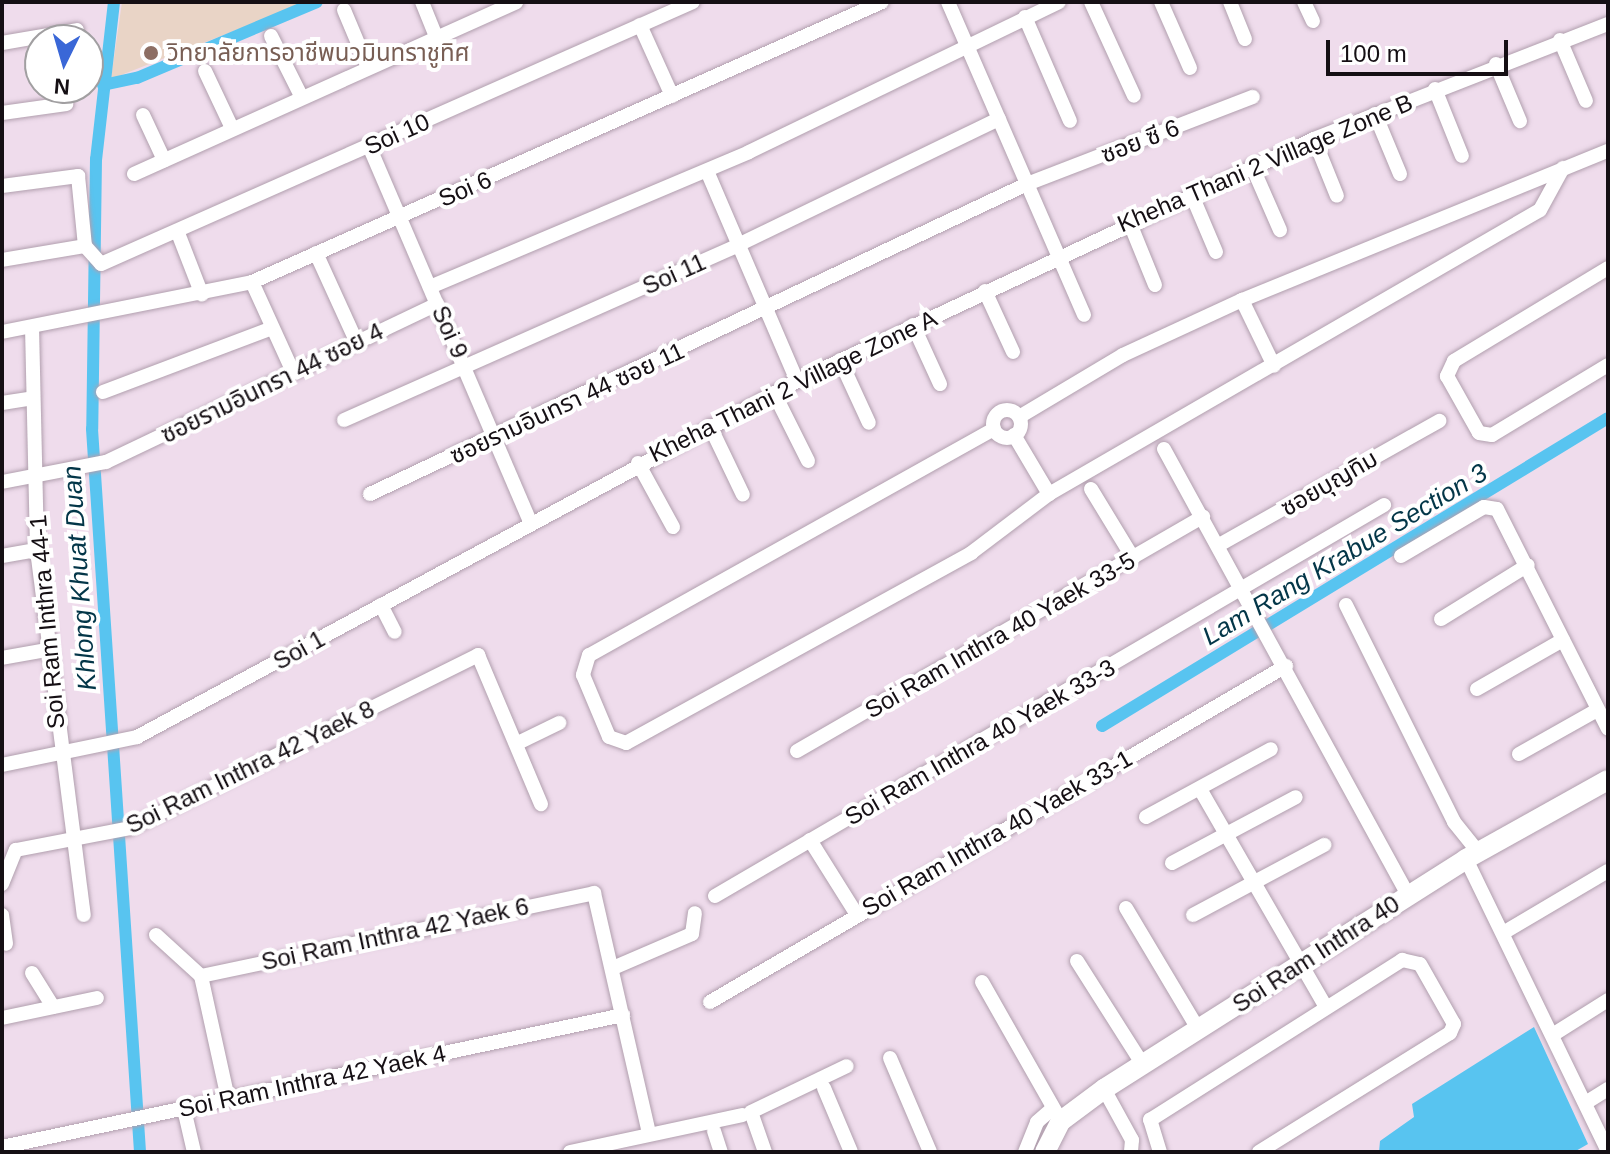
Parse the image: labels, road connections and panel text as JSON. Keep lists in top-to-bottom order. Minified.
{"streets":{"street":["Soi 10","ซอย ซี 6","Kheha Thani 2 Village Zone B","Soi 6","Soi 11","Soi 9","ซอยรามอินทรา 44 ซอย 4","Kheha Thani 2 Village Zone A","ซอยรามอินทรา 44 ซอย 11","ซอยบุญทิม","Soi Ram Inthra 44-1","Soi Ram Inthra 40 Yaek 33-5","Soi 1","Soi Ram Inthra 40 Yaek 33-3","Soi Ram Inthra 42 Yaek 8","Soi Ram Inthra 40 Yaek 33-1","Soi Ram Inthra 42 Yaek 6","Soi Ram Inthra 40","Soi Ram Inthra 42 Yaek 4"]},"crossings":[["Soi 10","Soi 9"],["ซอย ซี 6","ซอยรามอินทรา 44 ซอย 11"],["Kheha Thani 2 Village Zone B","Kheha Thani 2 Village Zone A"],["Soi 6","Soi 9"],["Soi 6","Soi Ram Inthra 44-1"],["Soi 11","Soi 9"],["Soi 9","ซอยรามอินทรา 44 ซอย 4"],["Soi 9","Kheha Thani 2 Village Zone A"],["Soi 9","ซอยรามอินทรา 44 ซอย 11"],["Soi 9","Soi 1"],["ซอยรามอินทรา 44 ซอย 4","Soi Ram Inthra 44-1"],["Kheha Thani 2 Village Zone A","Soi 1"],["Soi Ram Inthra 44-1","Soi 1"],["Soi Ram Inthra 44-1","Soi Ram Inthra 42 Yaek 8"]],"water":["Lam Rang Krabue Section 3","Khlong Khuat Duan"],"places":["วิทยาลัยการอาชีพนวมินทราชูทิศ"],"scale_bar":"100 m","north":"bottom"}
